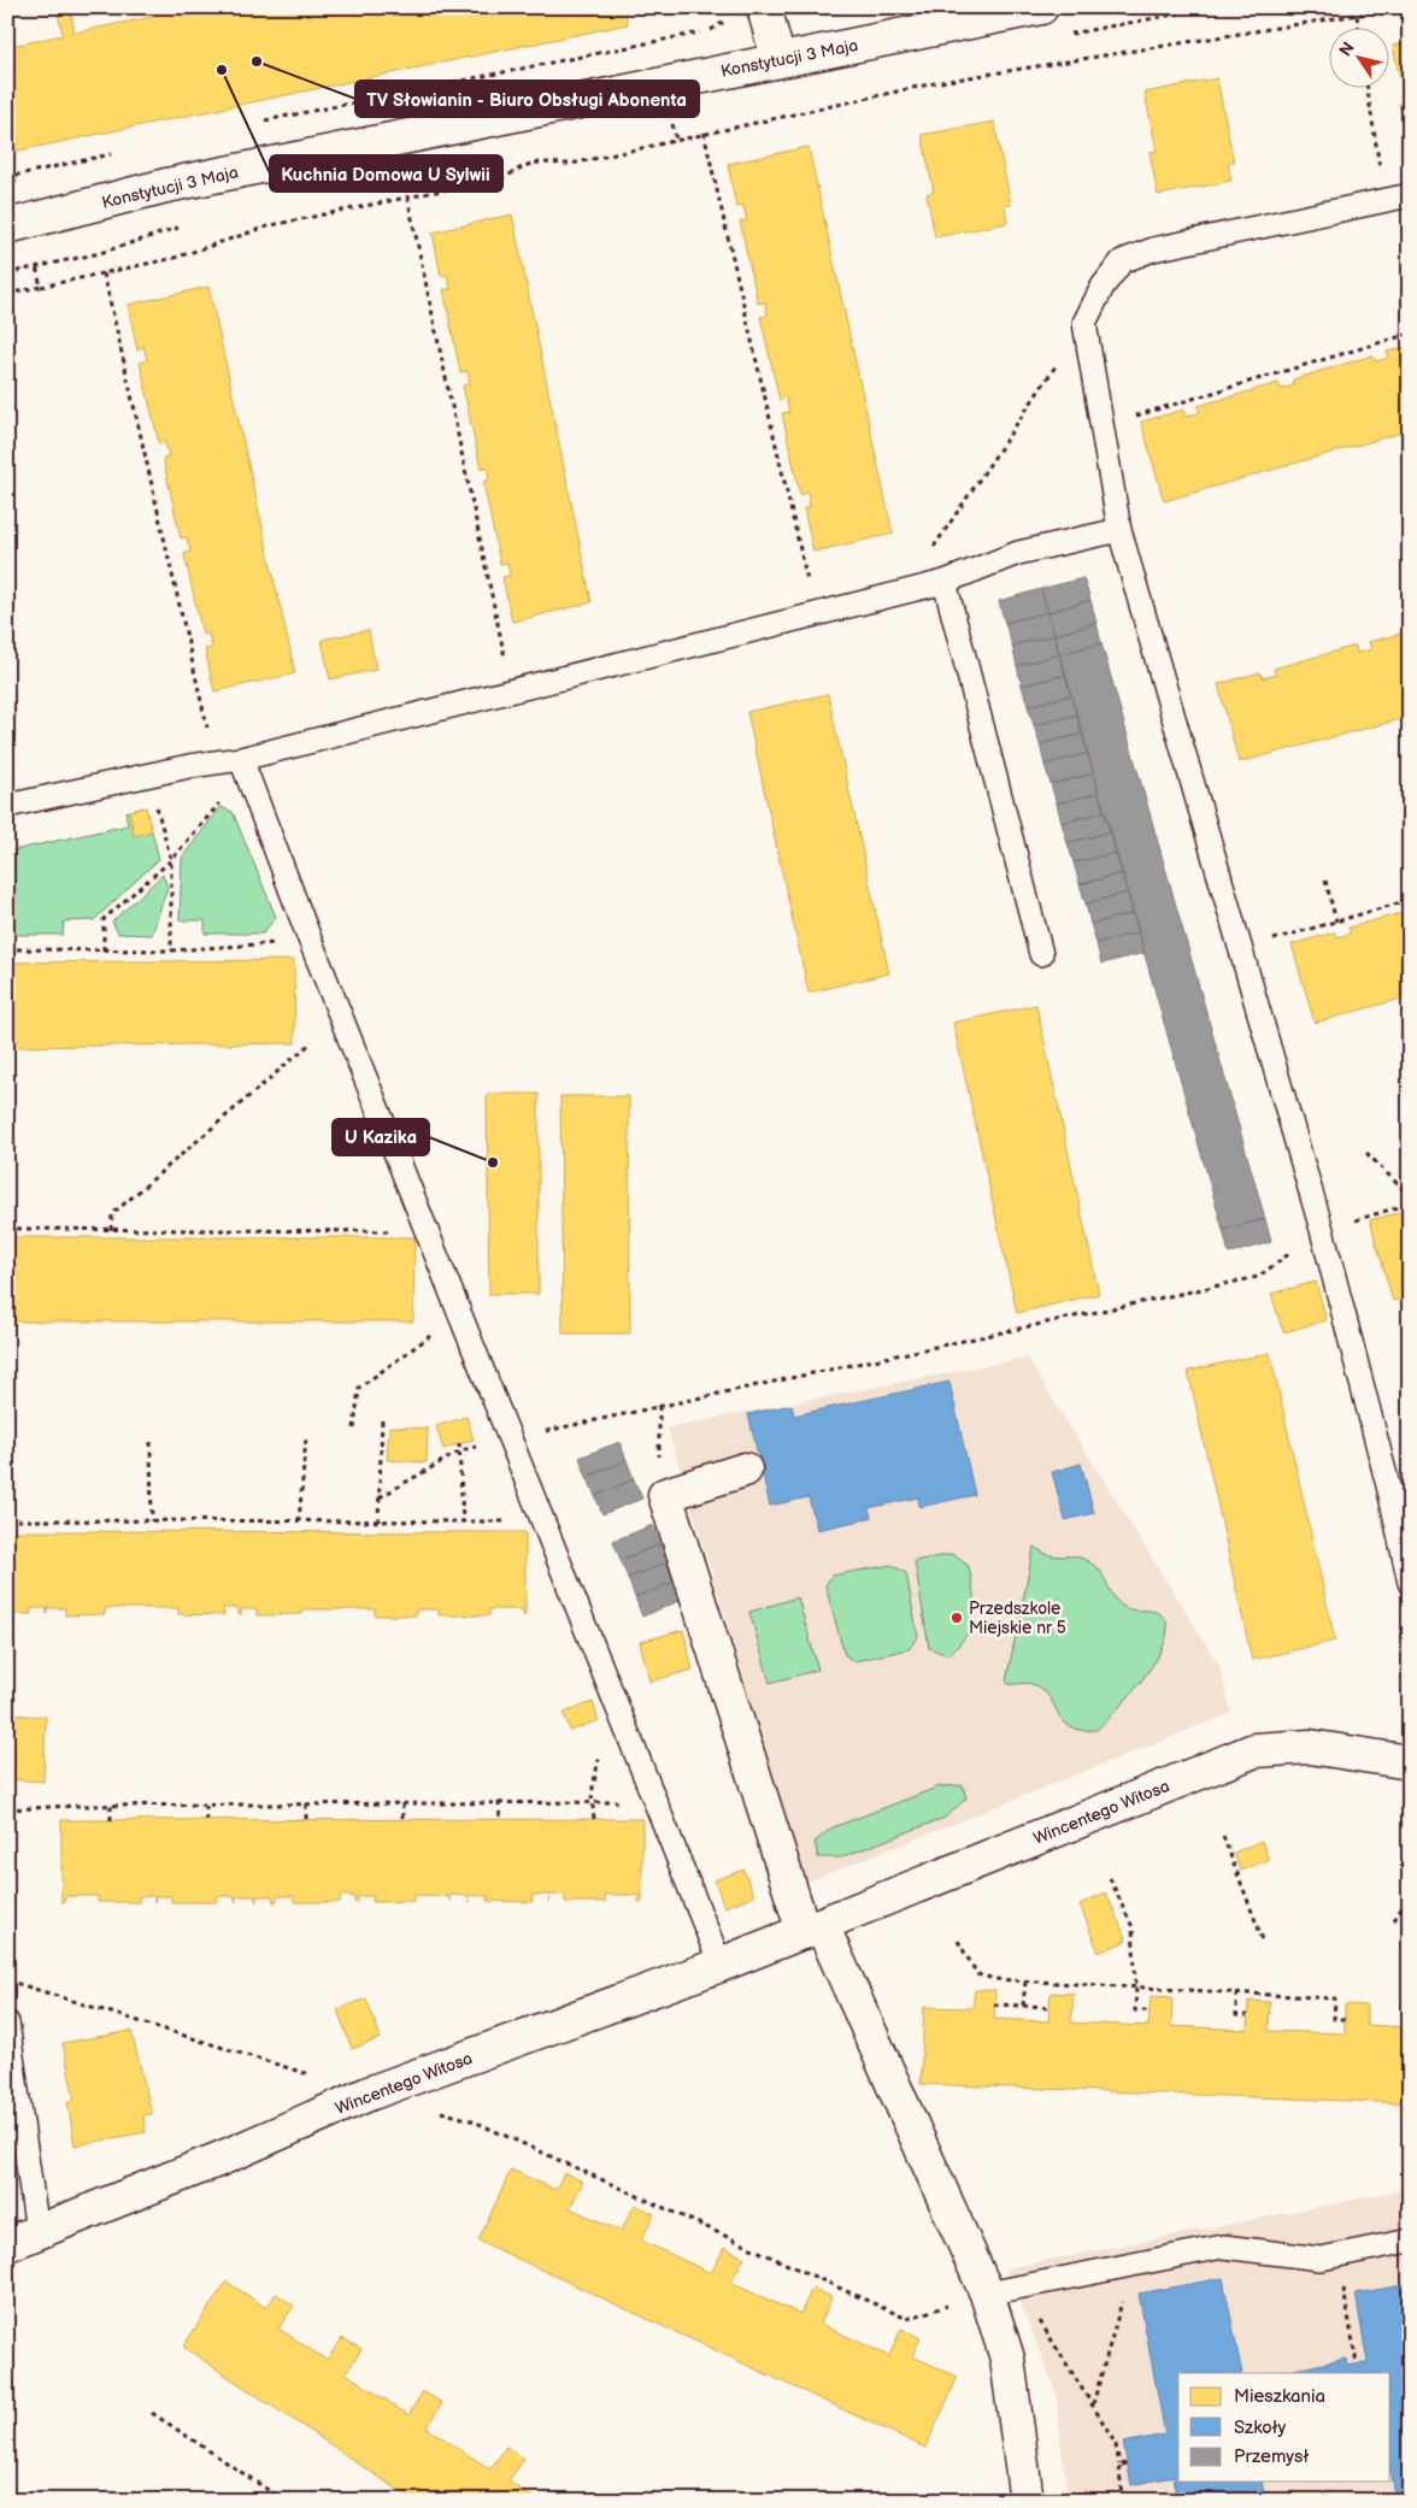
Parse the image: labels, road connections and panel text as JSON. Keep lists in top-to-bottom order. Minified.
{"streets":{"street":["Konstytucji 3 Maja","Wincentego Witosa"]},"places":["TV Słowianin - Biuro Obsługi Abonenta","Kuchnia Domowa U Sylwii","U Kazika","Przedszkole Miejskie nr 5"],"legend":["Mieszkania","Szkoły","Przemysł"],"north":"top left"}
